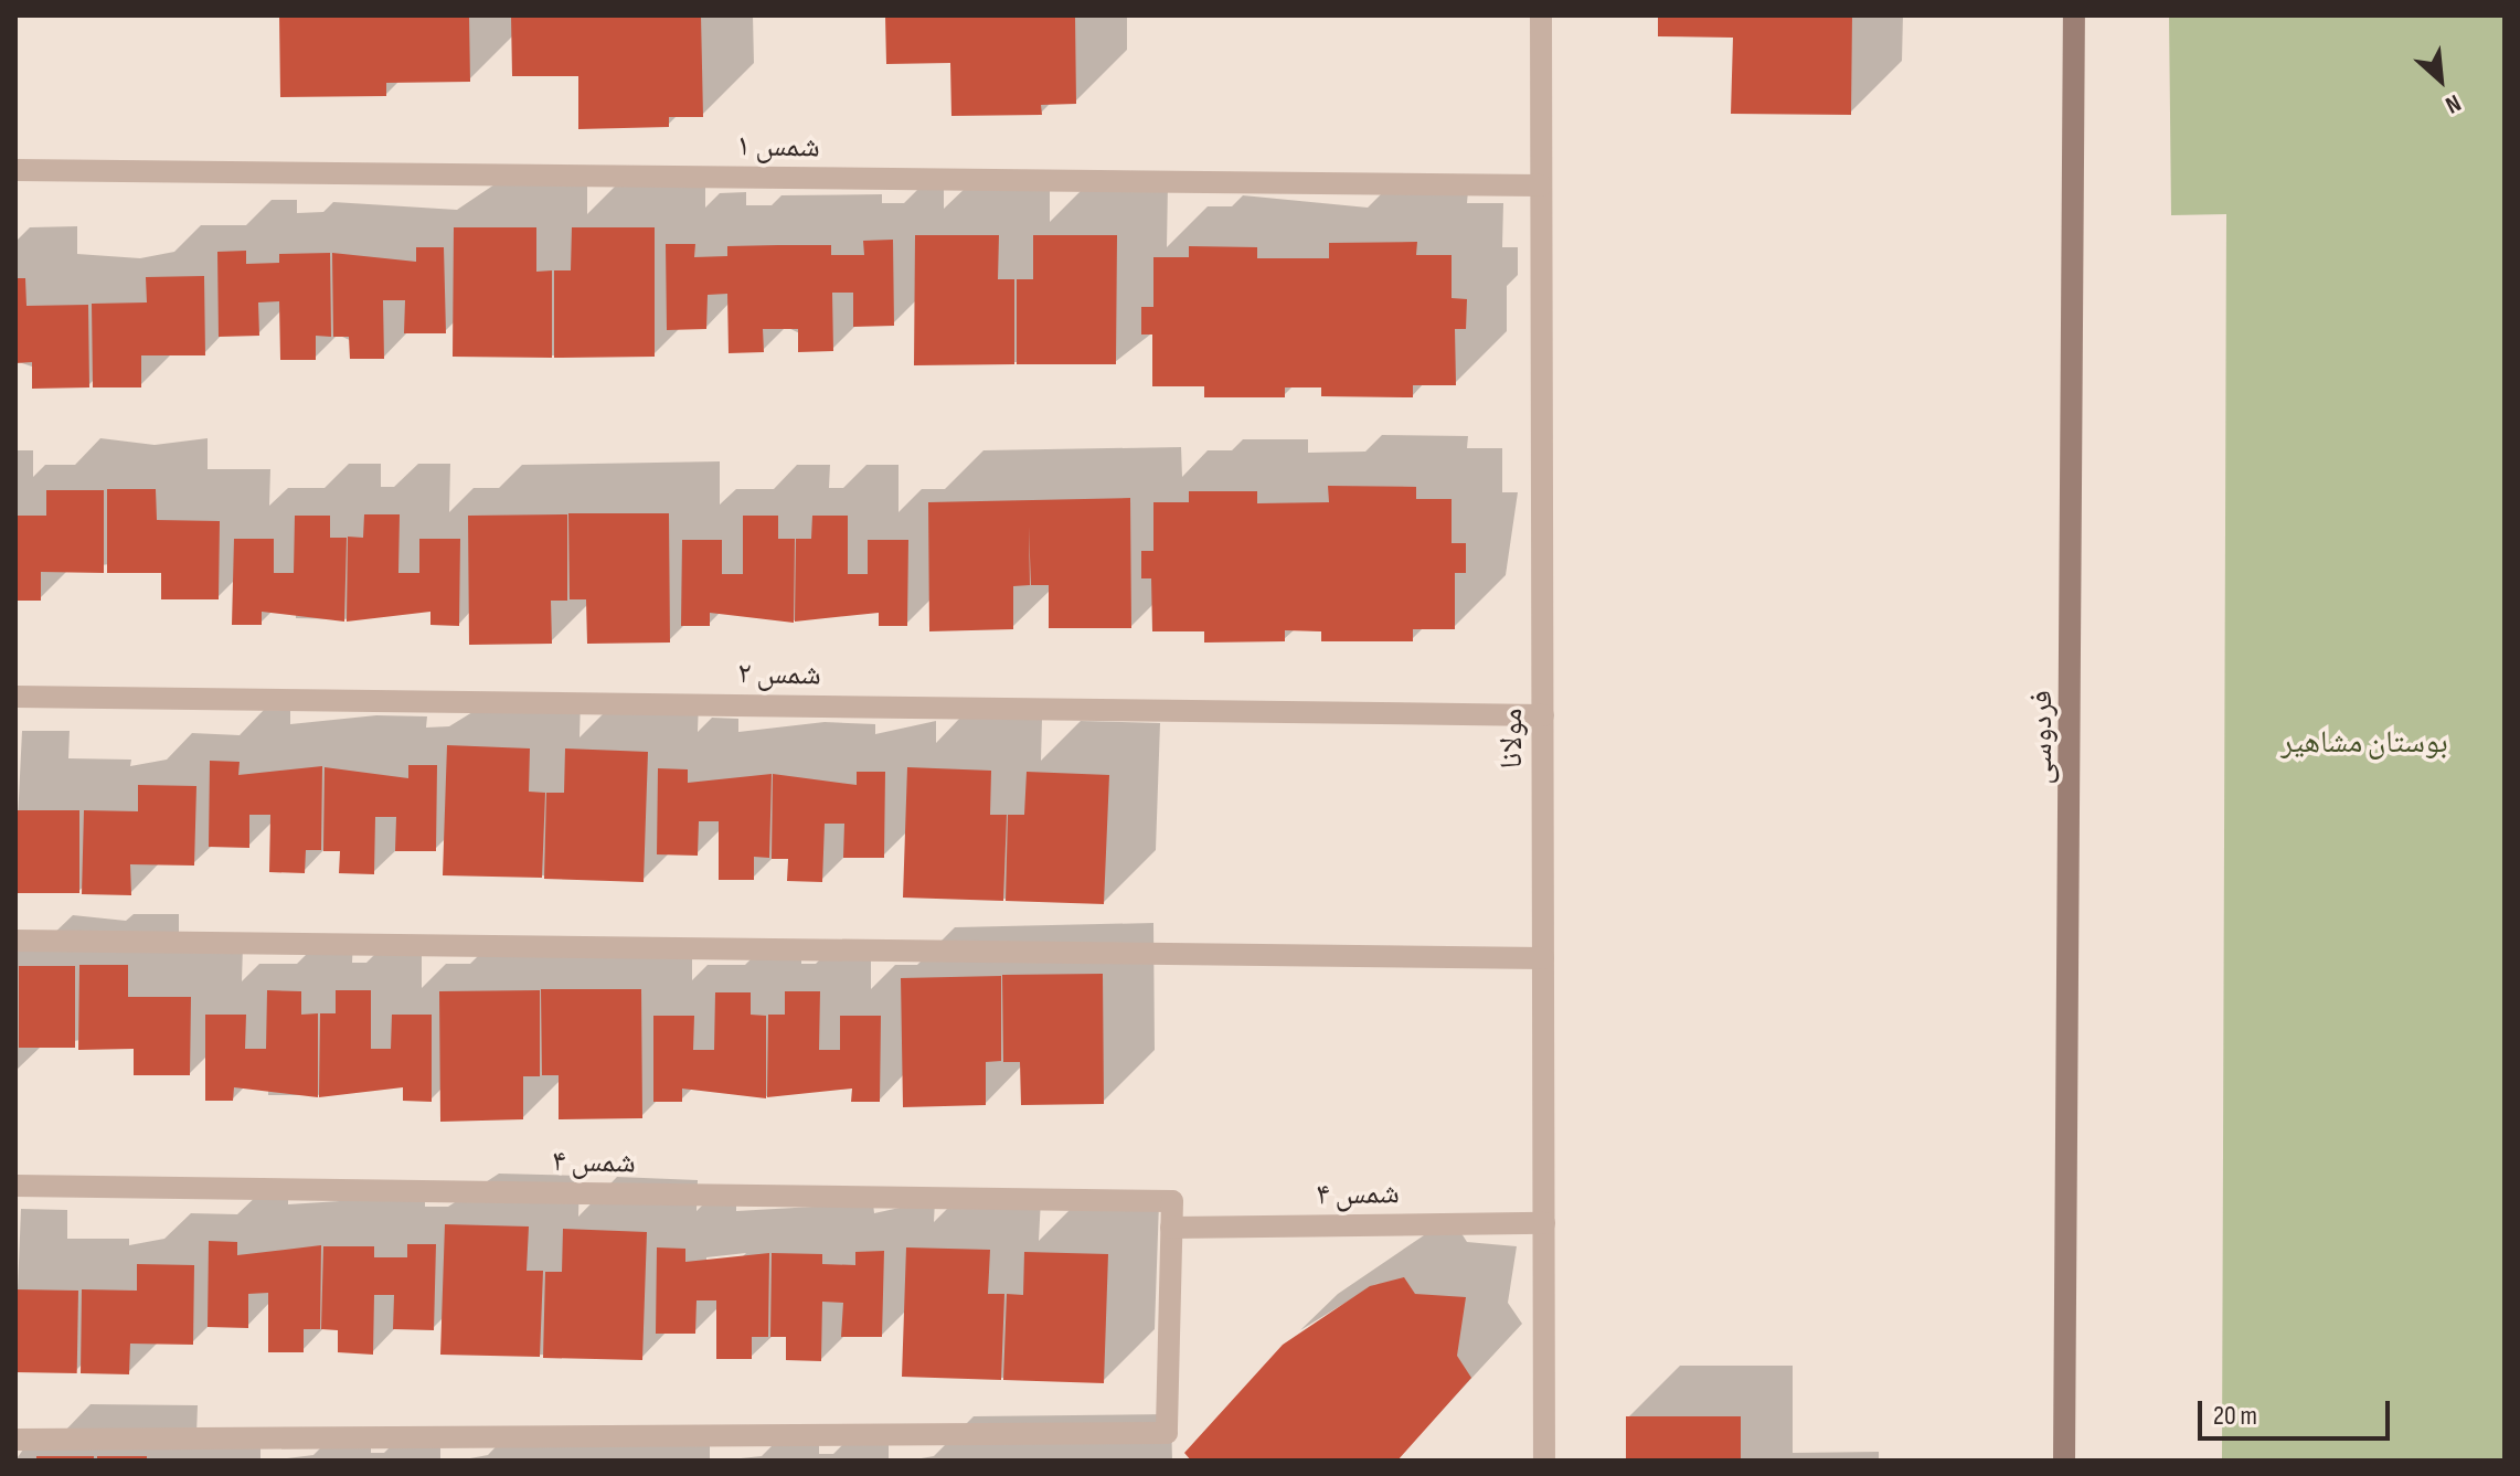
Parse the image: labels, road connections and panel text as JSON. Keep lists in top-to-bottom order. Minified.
{"streets":{"main road":["فردوسی"],"street":["شمس ۱","شمس ۲","مولانا","شمس ۴"]},"crossings":[["شمس ۱","مولانا"],["شمس ۲","مولانا"],["مولانا","شمس ۴"]],"parks":["بوستان مشاهیر"],"scale_bar":"20 m","north":"bottom right"}
